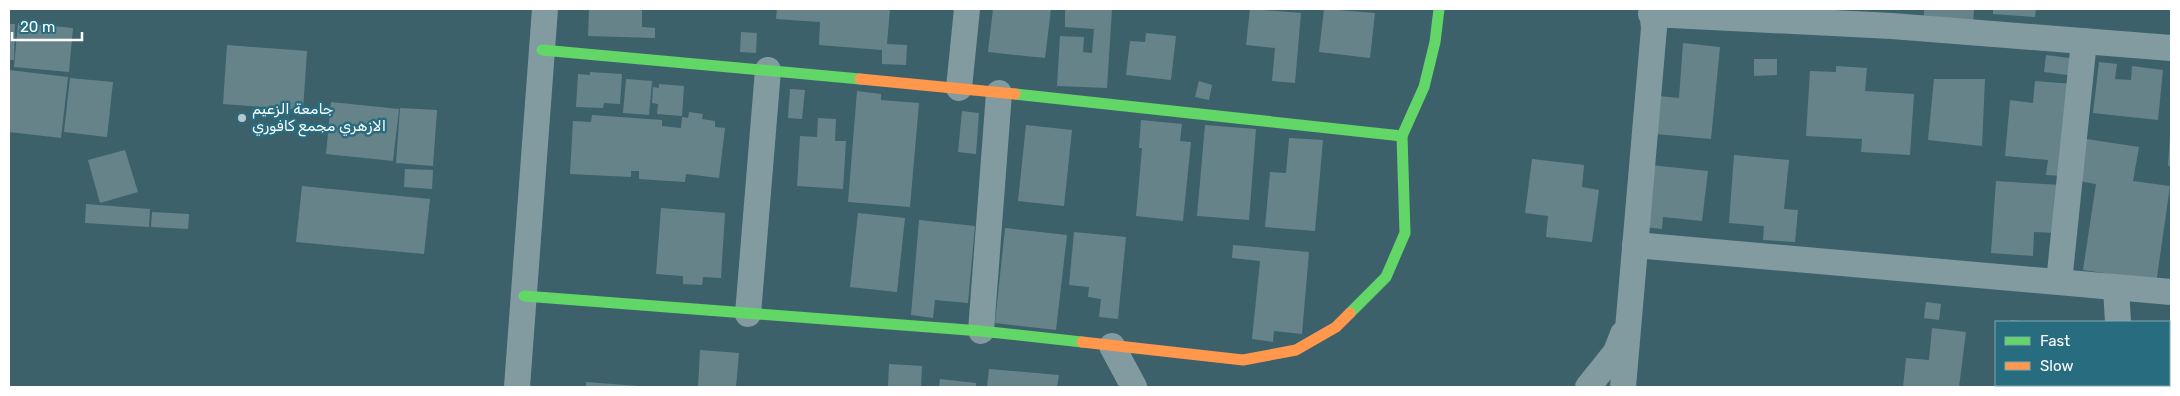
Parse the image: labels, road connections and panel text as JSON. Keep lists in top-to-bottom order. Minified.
{"places":["جامعة الزعيم الازهري مجمع كافوري"],"legend":["Fast","Slow"],"scale_bar":"20 m"}
